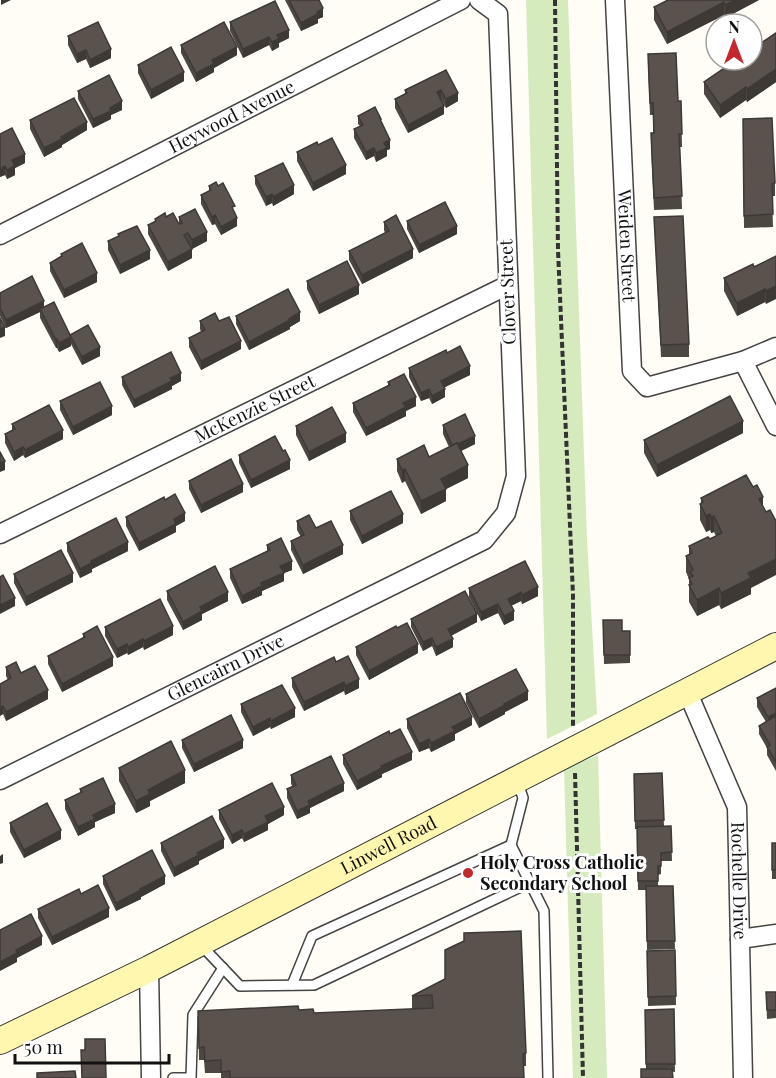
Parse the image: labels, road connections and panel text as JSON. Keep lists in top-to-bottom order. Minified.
{"streets":{"main road":["Linwell Road"],"street":["Heywood Avenue","Weiden Street","Clover Street","McKenzie Street","Glencairn Drive","Rochelle Drive"]},"crossings":[["Clover Street","McKenzie Street"],["Clover Street","Glencairn Drive"],["Linwell Road","Rochelle Drive"]],"places":["Holy Cross Catholic Secondary School"],"scale_bar":"50 m","north":"top"}
